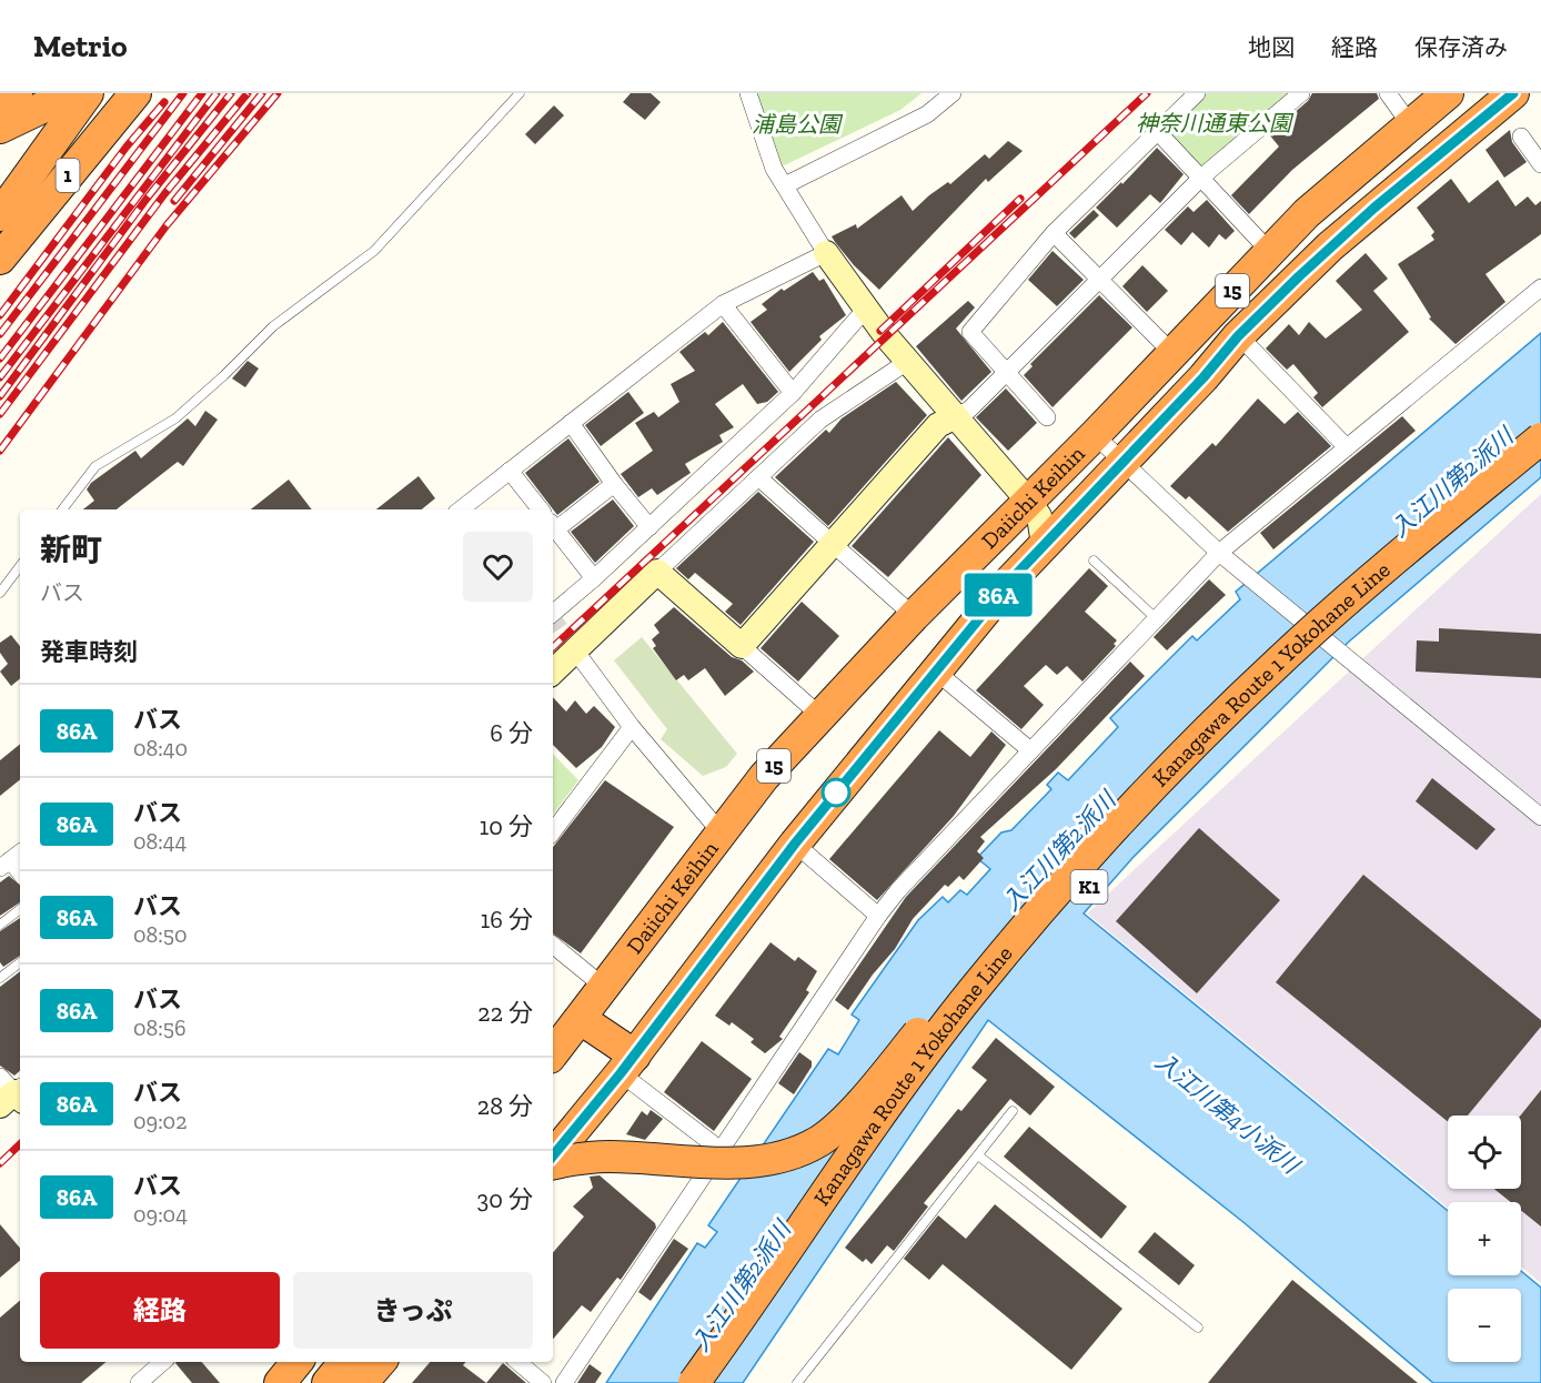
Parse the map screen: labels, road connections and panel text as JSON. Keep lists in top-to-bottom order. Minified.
{"streets":{"highway":["1","15","Daiichi Keihin","Kanagawa Route 1 Yokohane Line","K1"]},"water":["入江川第2派川","入江川第4小派川"],"parks":["神奈川通東公園","浦島公園"],"lines":["bus line 86A"],"page":{"header":"Metrio","nav":["地図","経路","保存済み"],"on_map":"86A","heading":[["新町","バス"],"発車時刻"],"list":[{"mark":"86A","name":"バス","note":"08:40","value":"6 分"},{"mark":"86A","name":"バス","note":"08:44","value":"10 分"},{"mark":"86A","name":"バス","note":"08:50","value":"16 分"},{"mark":"86A","name":"バス","note":"08:56","value":"22 分"},{"mark":"86A","name":"バス","note":"09:02","value":"28 分"},{"mark":"86A","name":"バス","note":"09:04","value":"30 分"}],"map_buttons":["+","−"],"buttons":["経路","きっぷ"]}}
